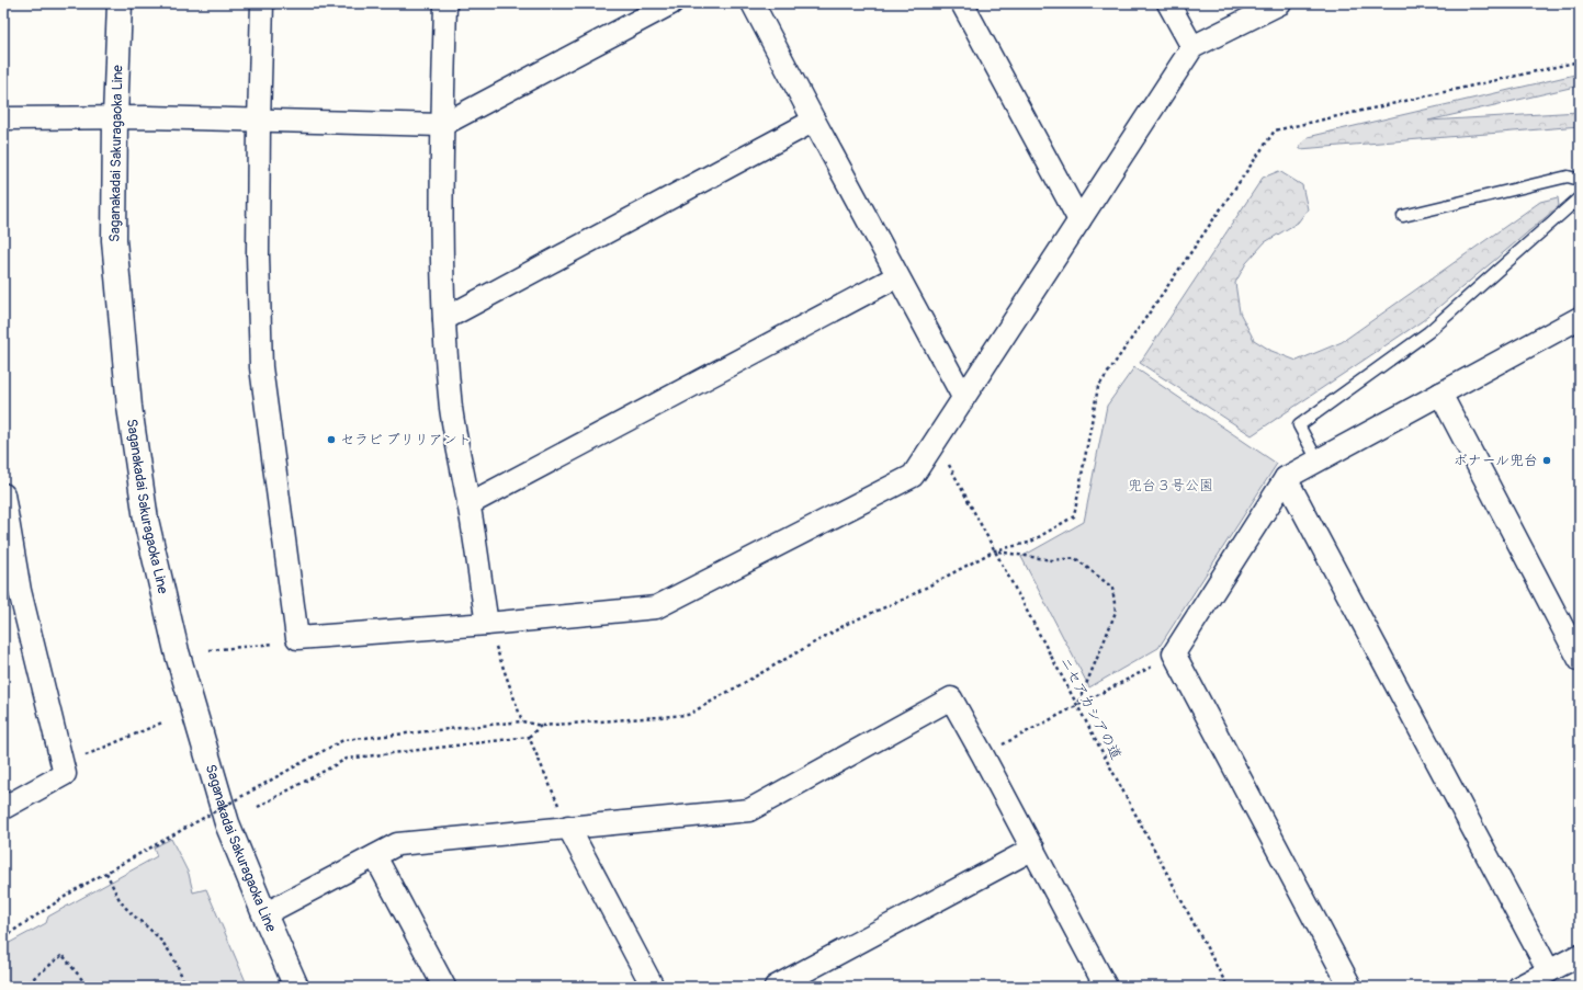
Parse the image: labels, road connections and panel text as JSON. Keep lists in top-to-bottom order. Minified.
{"streets":{"main road":["Saganakadai Sakuragaoka Line"],"path":["ニセアカシアの道"]},"parks":["兜台３号公園"],"places":["セラビ ブリリアント","ボナール兜台"]}
